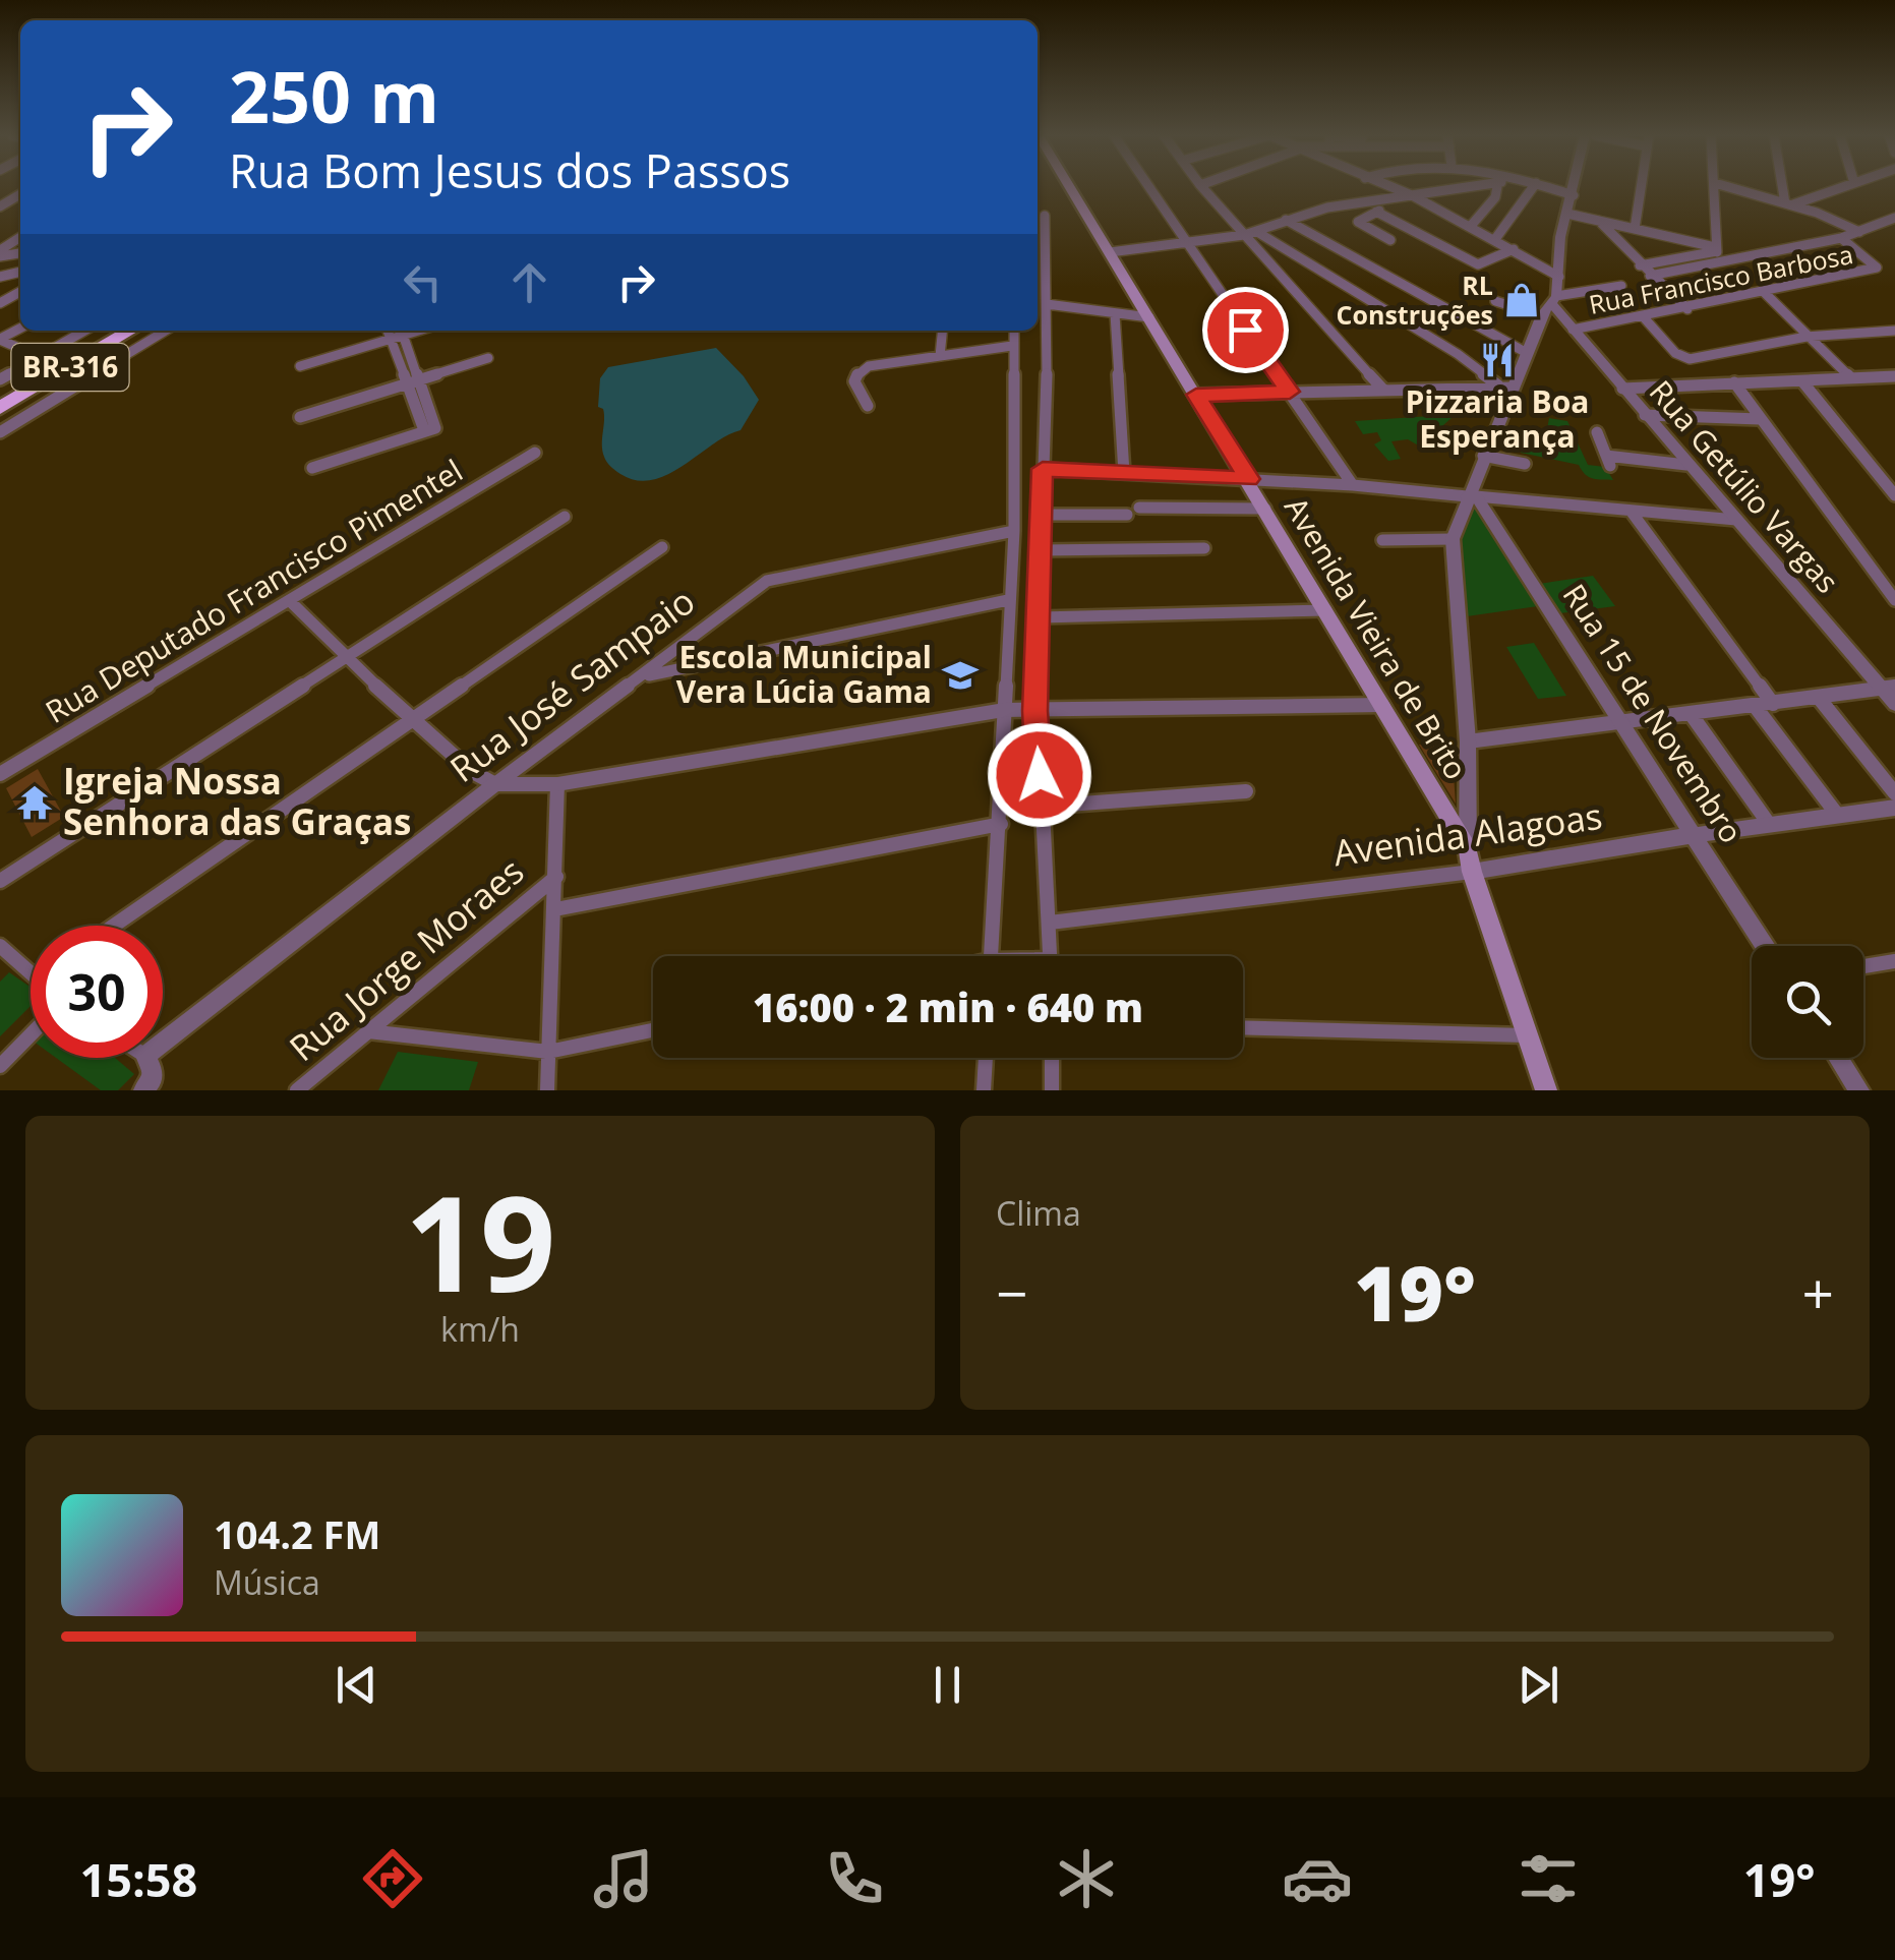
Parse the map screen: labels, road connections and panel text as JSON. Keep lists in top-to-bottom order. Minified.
{"streets":{"highway":["BR-316"],"main road":["Avenida Vieira de Brito"],"street":["Rua Francisco Barbosa","Rua Getúlio Vargas","Rua Deputado Francisco Pimentel","Rua José Sampaio","Rua 15 de Novembro","Avenida Alagoas","Rua Jorge Moraes"]},"crossings":[["Rua Francisco Barbosa","Rua Getúlio Vargas"],["Avenida Vieira de Brito","Avenida Alagoas"],["Rua 15 de Novembro","Avenida Alagoas"]],"places":{"shop":["RL Construções"],"restaurant":["Pizzaria Boa Esperança"],"school or university":["Escola Municipal Vera Lúcia Gama"],"temple":["Igreja Nossa Senhora das Graças"]},"page":{"turn":["250 m","Rua Bom Jesus dos Passos"],"limit":"30","trip":"16:00 · 2 min · 640 m","tile":[["19","km/h"],"Clima"],"heat":["−","19°","+"],"song":["104.2 FM","Música"],"tabs":["15:58","19°"]}}
